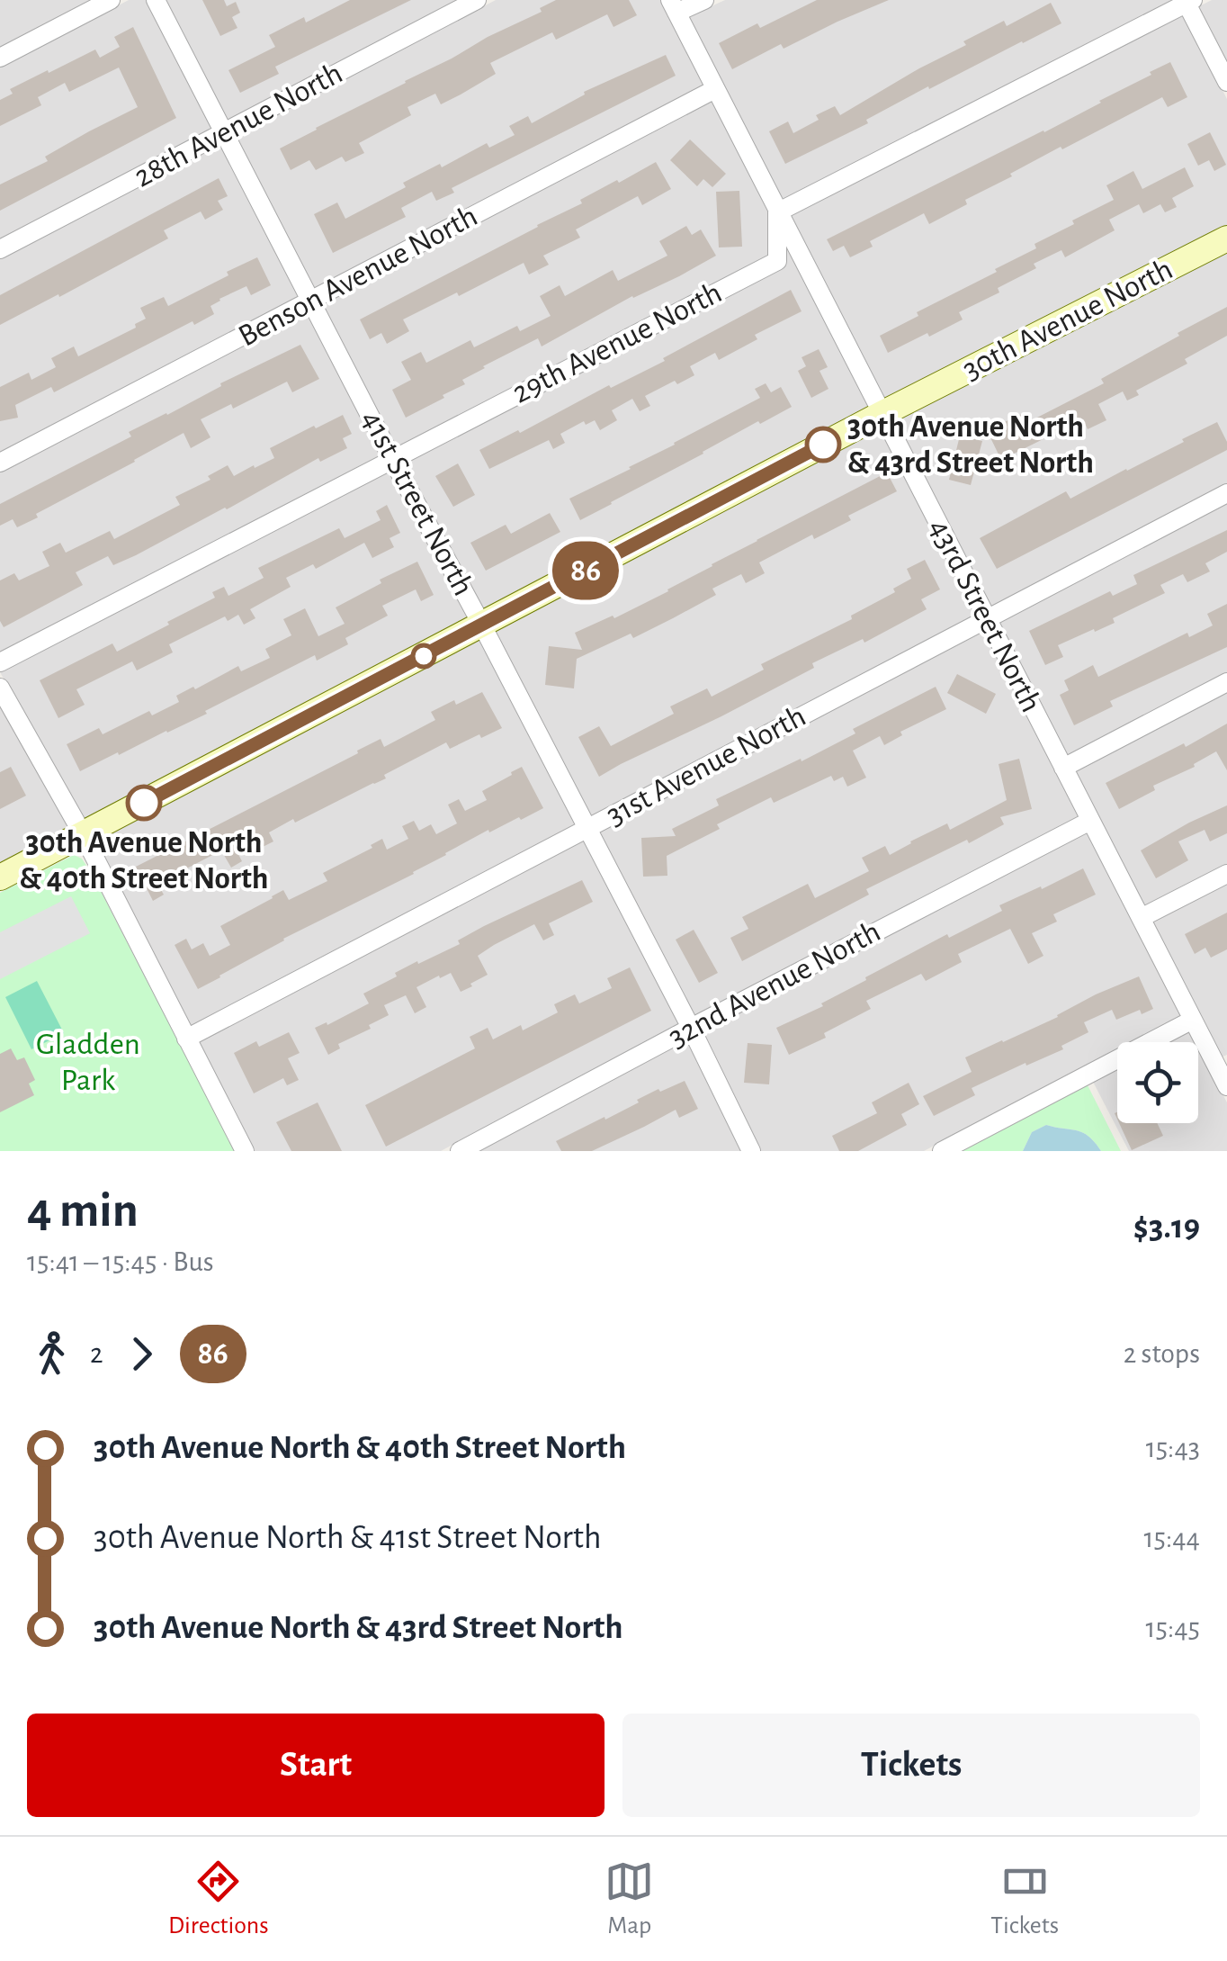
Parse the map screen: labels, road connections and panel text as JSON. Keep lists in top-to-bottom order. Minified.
{"streets":{"street":["28th Avenue North","Benson Avenue North","30th Avenue North","29th Avenue North","41st Street North","43rd Street North","31st Avenue North","32nd Avenue North"]},"crossings":[["28th Avenue North","41st Street North"],["Benson Avenue North","41st Street North"],["Benson Avenue North","43rd Street North"],["30th Avenue North","41st Street North"],["30th Avenue North","43rd Street North"],["29th Avenue North","41st Street North"],["29th Avenue North","43rd Street North"],["41st Street North","31st Avenue North"],["41st Street North","32nd Avenue North"],["43rd Street North","31st Avenue North"],["43rd Street North","32nd Avenue North"]],"parks":["Gladden Park"],"places":["30th Avenue North & 43rd Street North","30th Avenue North & 40th Street North"],"lines":["bus line 86"],"page":{"on_map":"86","heading":["4 min","15:41 – 15:45 · Bus","$3.19"],"legs":["2","86","2 stops"],"list":[{"name":"30th Avenue North & 40th Street North","value":"15:43"},{"name":"30th Avenue North & 41st Street North","value":"15:44"},{"name":"30th Avenue North & 43rd Street North","value":"15:45"}],"buttons":["Start","Tickets"],"tabs":["Directions","Map","Tickets"]}}
